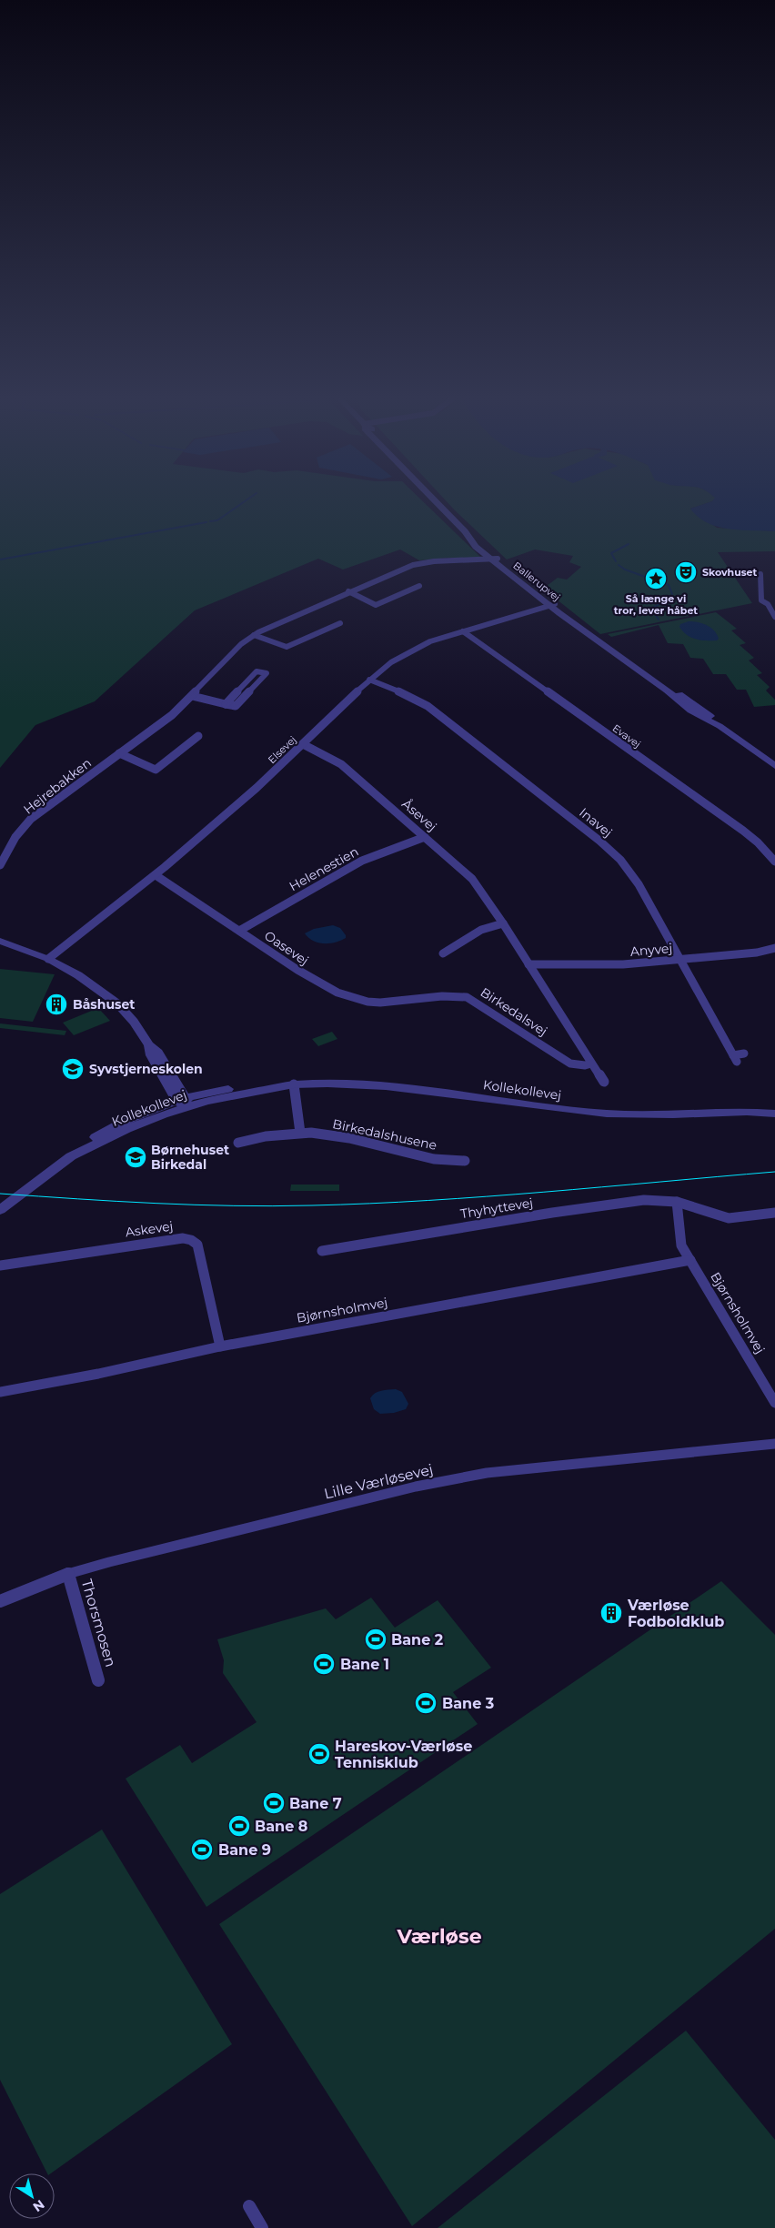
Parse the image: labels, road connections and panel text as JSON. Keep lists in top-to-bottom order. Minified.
{"streets":{"street":["Ballerupvej","Evavej","Elsevej","Hejrebakken","Åsevej","Inavej","Helenestien","Oasevej","Anyvej","Birkedalsvej","Kollekollevej","Birkedalshusene","Thyhyttevej","Askevej","Bjørnsholmvej","Lille Værløsevej","Thorsmosen"]},"crossings":[["Ballerupvej","Elsevej"],["Ballerupvej","Hejrebakken"],["Evavej","Elsevej"],["Elsevej","Åsevej"],["Elsevej","Inavej"],["Elsevej","Oasevej"],["Åsevej","Helenestien"],["Åsevej","Anyvej"],["Åsevej","Birkedalsvej"],["Inavej","Anyvej"],["Helenestien","Oasevej"],["Oasevej","Birkedalsvej"],["Thyhyttevej","Bjørnsholmvej"],["Askevej","Bjørnsholmvej"],["Lille Værløsevej","Thorsmosen"]],"districts":["Værløse"],"places":{"theatre":["Skovhuset"],"place":["Så længe vi tror, lever håbet"],"building":["Båshuset","Værløse Fodboldklub"],"school or university":["Syvstjerneskolen","Børnehuset Birkedal"],"sports":["Bane 2","Bane 1","Bane 3","Hareskov-Værløse Tennisklub","Bane 7","Bane 8","Bane 9"]},"north":"bottom right"}
